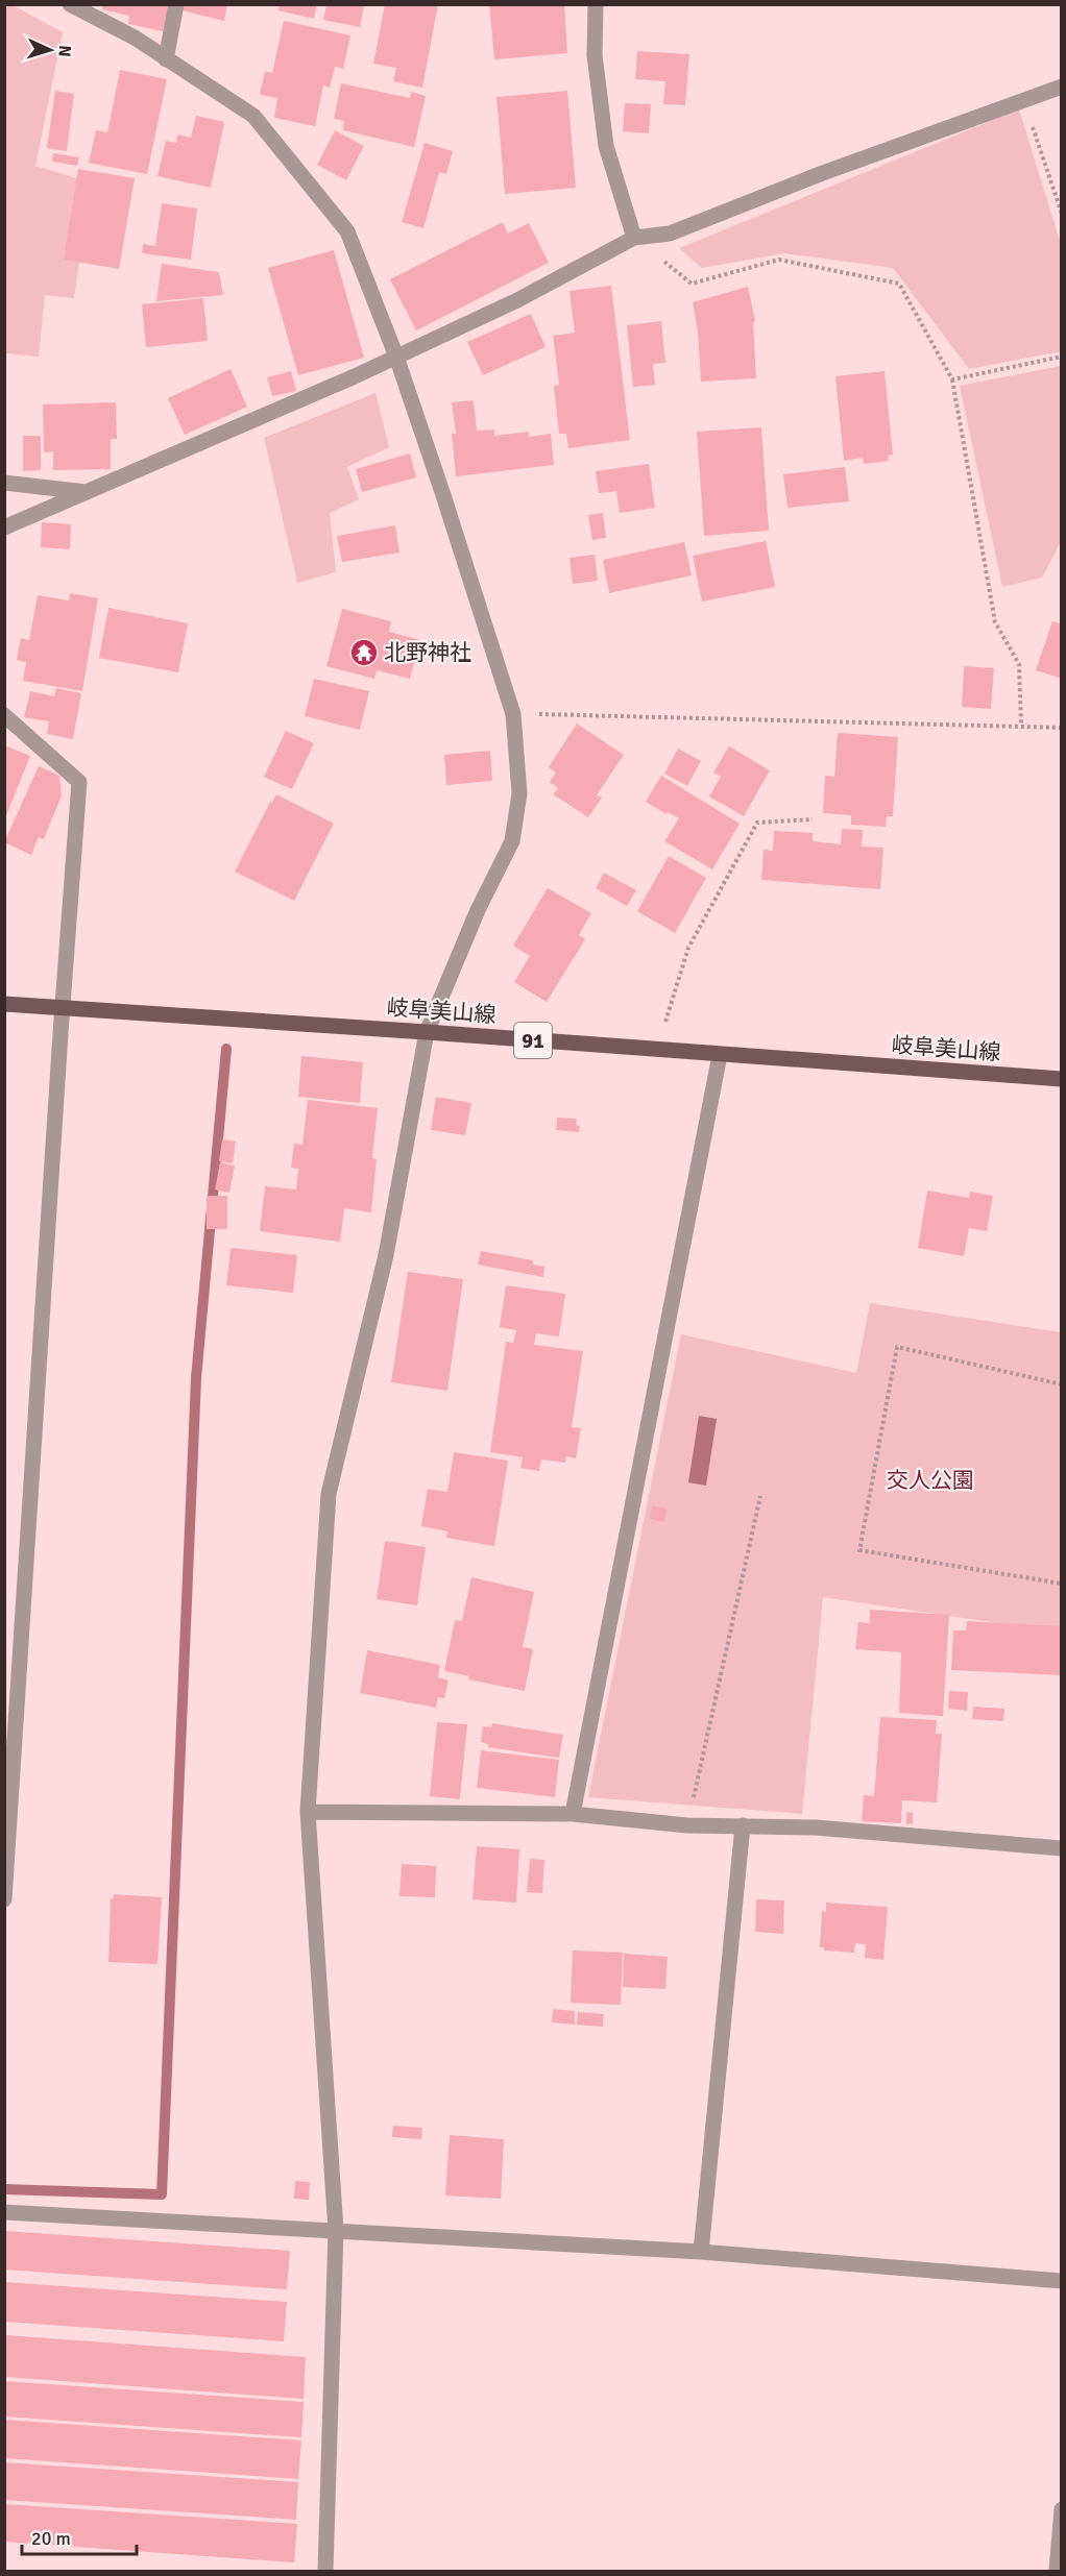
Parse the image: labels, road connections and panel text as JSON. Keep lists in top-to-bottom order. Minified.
{"streets":{"main road":["岐阜美山線","91"]},"parks":["交人公園"],"places":{"temple":["北野神社"]},"scale_bar":"20 m","north":"right"}
